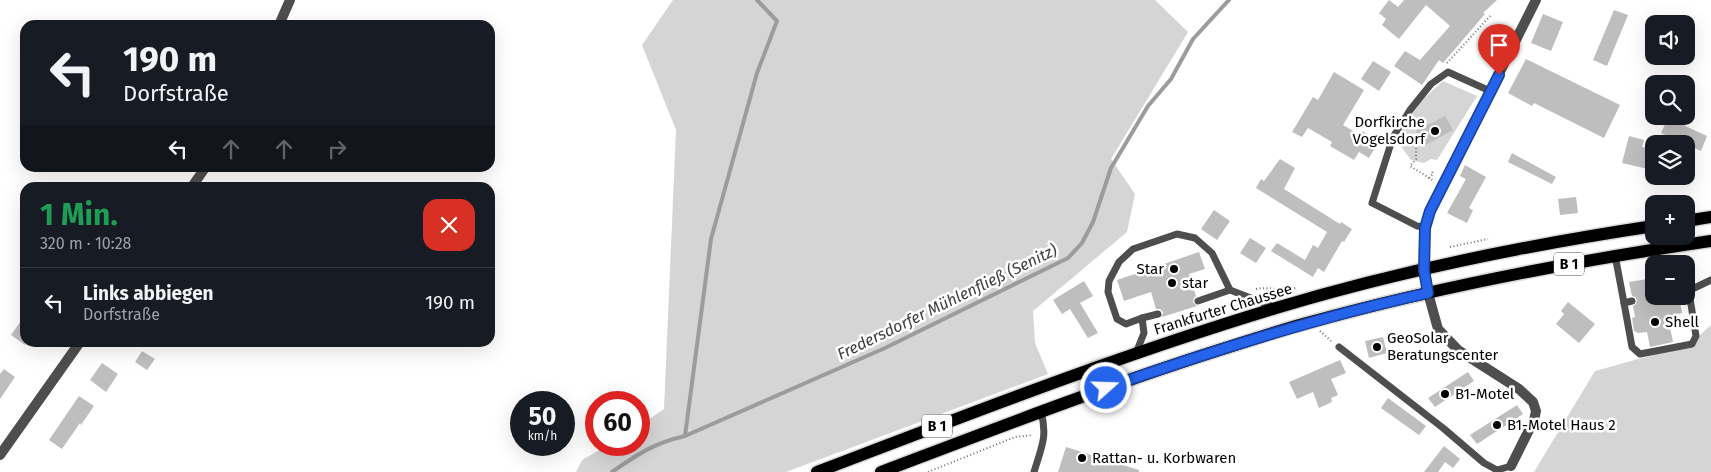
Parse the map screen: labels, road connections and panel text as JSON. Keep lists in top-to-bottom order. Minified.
{"streets":{"main road":["B 1","Frankfurter Chaussee"]},"water":["Fredersdorfer Mühlenfließ (Senitz)"],"places":["Dorfkirche Vogelsdorf","Star","star","Shell","GeoSolar Beratungscenter","B1-Motel","B1-Motel Haus 2","Rattan- u. Korbwaren"],"page":{"map_buttons":["+","−"],"turn":["190 m","Dorfstraße"],"heading":["1 Min.","320 m · 10:28"],"list":[{"name":"Links abbiegen","note":"Dorfstraße","value":"190 m"}],"speed":"50 km/h","limit":"60"}}
